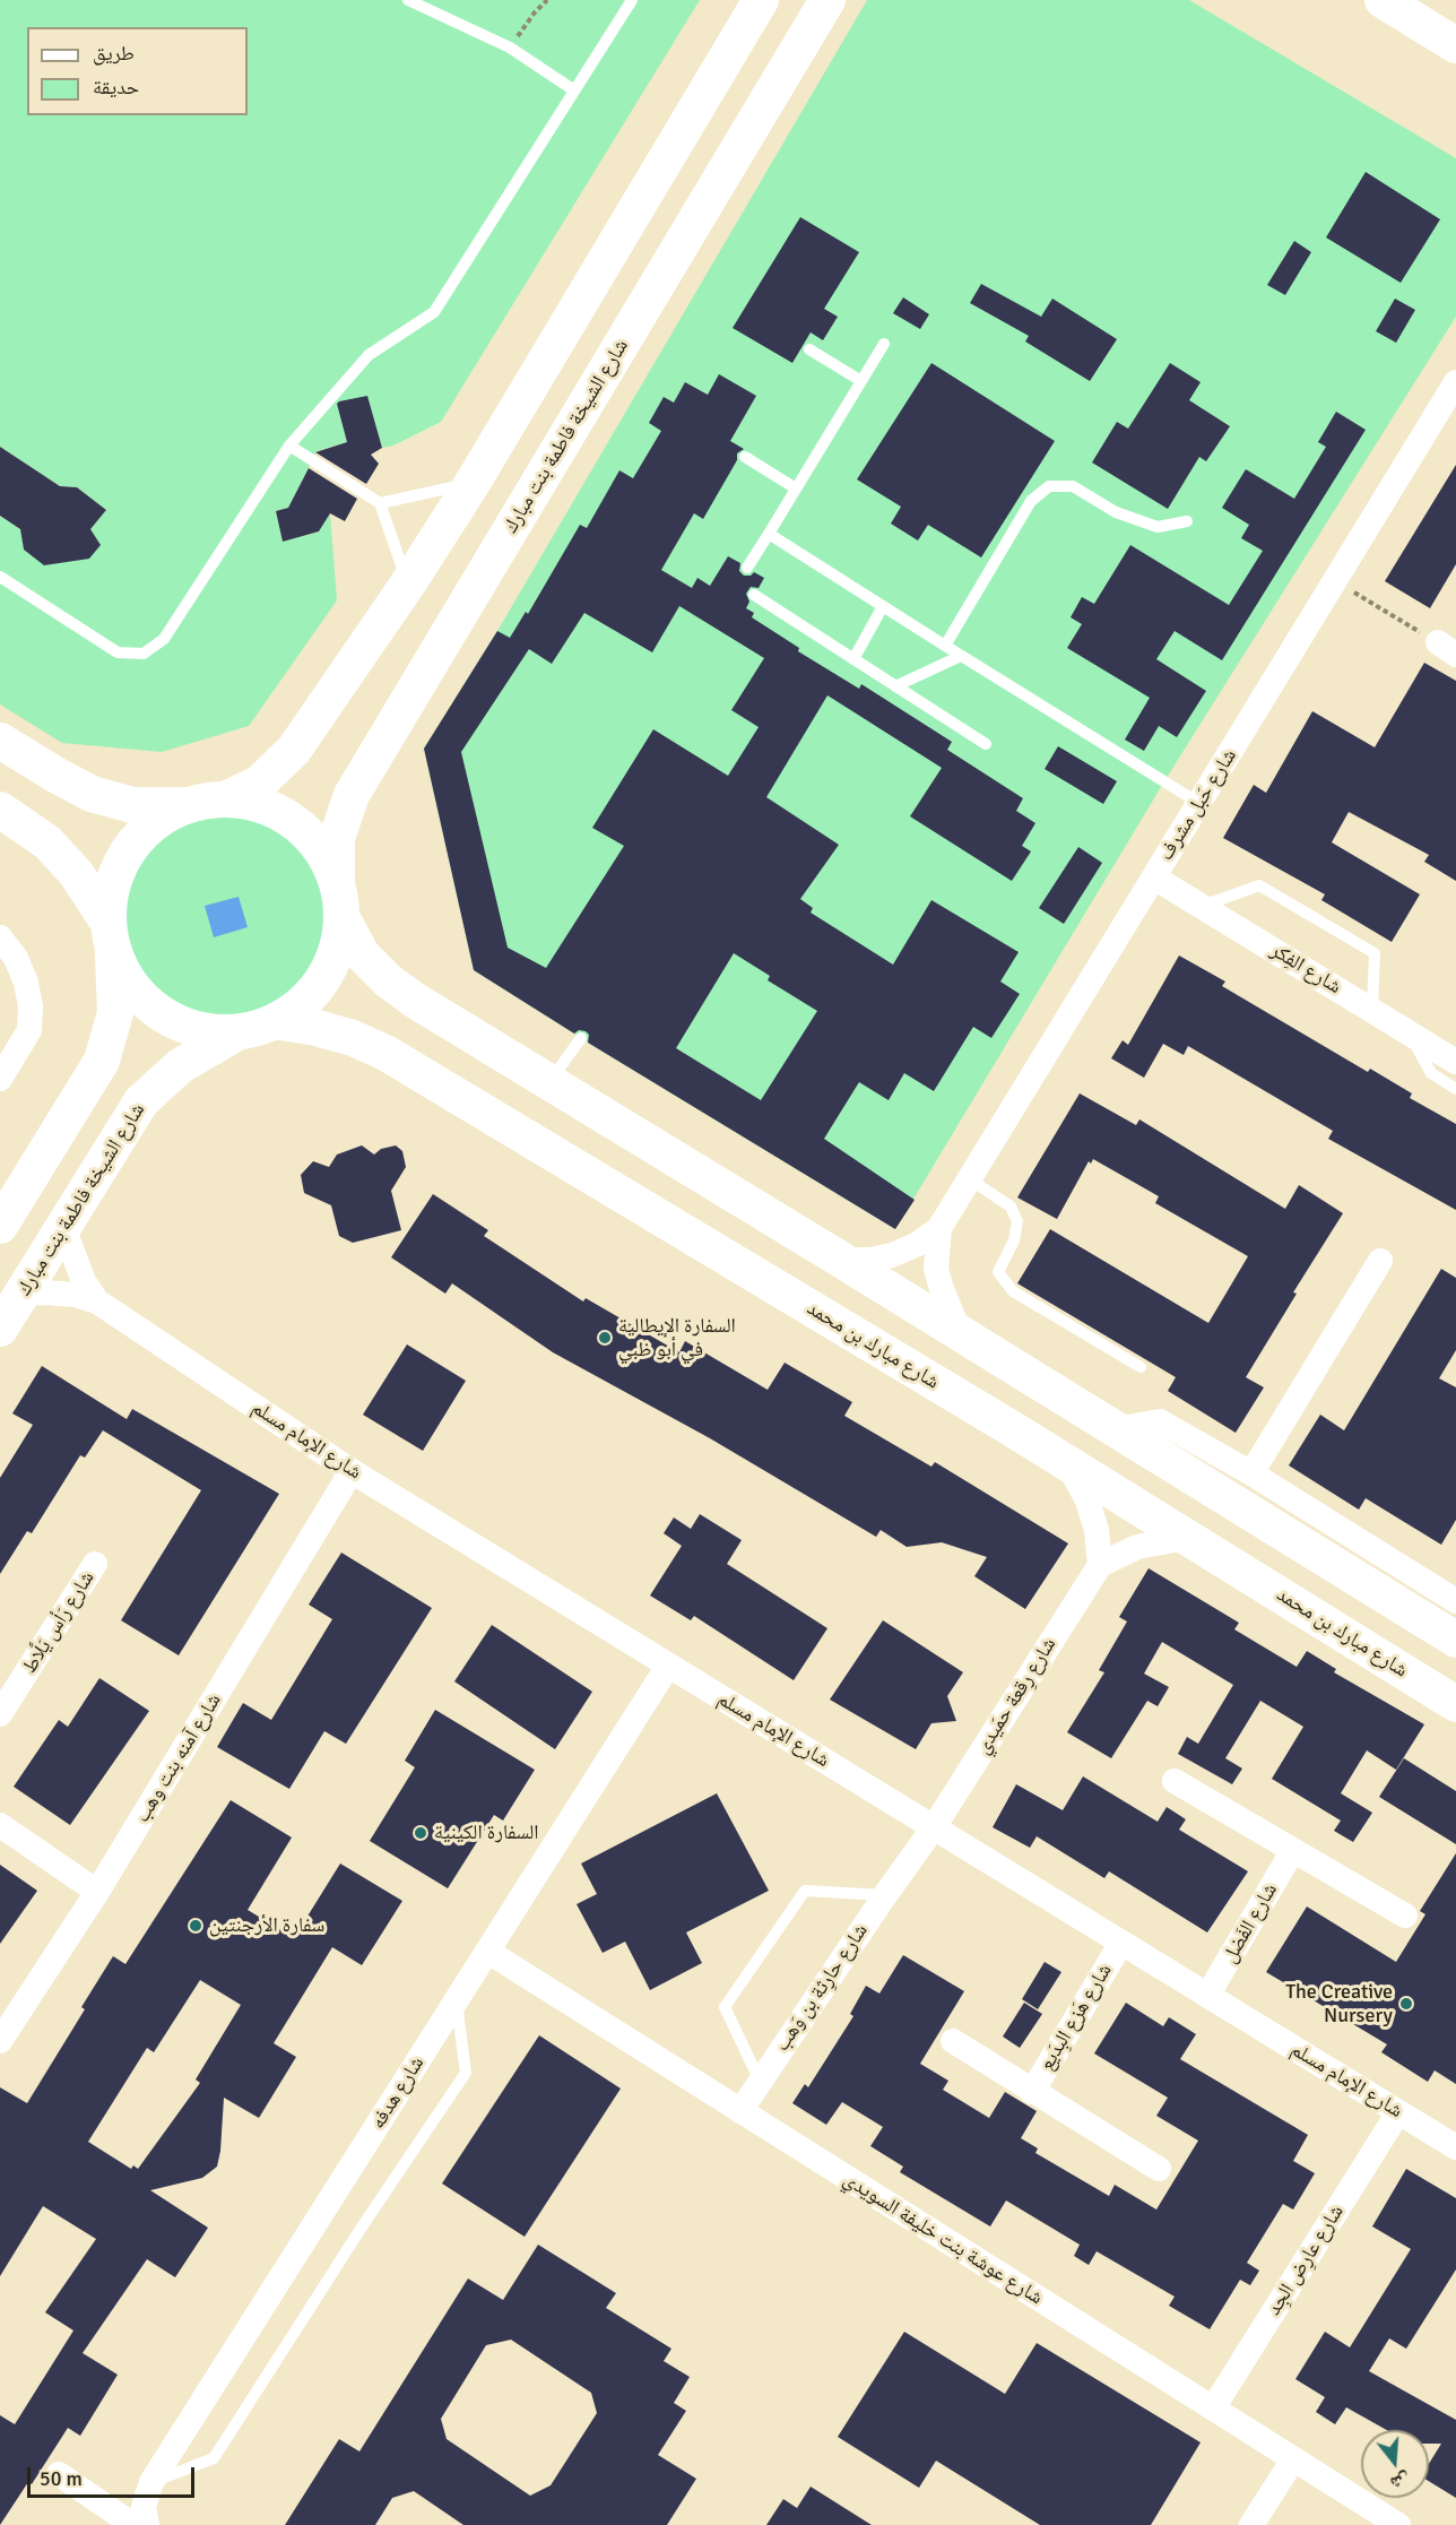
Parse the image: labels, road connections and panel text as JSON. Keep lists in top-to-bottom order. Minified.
{"streets":{"main road":["شارع الشيخة فاطمة بنت مبارك","شارع مبارك بن محمد"],"street":["شارع حَبل مشرف","شارع الفِكر","شارع الإمام مسلم","شارع رَأس يَلَّاط","شارع رِقعة حمَيدي","شارع آمنه بنت وهب","شارع الفَضل","شارع حارِثة بن وَهب","شارع هَزع البِدَيع","شارع هدفه","شارع عوشة بنت خليفة السويدي","شارع عارِض الجِد"]},"crossings":[["شارع الشيخة فاطمة بنت مبارك","شارع مبارك بن محمد"],["شارع الشيخة فاطمة بنت مبارك","شارع الإمام مسلم"],["شارع حَبل مشرف","شارع الفِكر"],["شارع الإمام مسلم","شارع رِقعة حمَيدي"],["شارع الإمام مسلم","شارع آمنه بنت وهب"],["شارع الإمام مسلم","شارع الفَضل"],["شارع الإمام مسلم","شارع حارِثة بن وَهب"],["شارع الإمام مسلم","شارع هَزع البِدَيع"],["شارع الإمام مسلم","شارع هدفه"],["شارع الإمام مسلم","شارع عارِض الجِد"],["شارع رِقعة حمَيدي","شارع حارِثة بن وَهب"],["شارع حارِثة بن وَهب","شارع عوشة بنت خليفة السويدي"],["شارع هدفه","شارع عوشة بنت خليفة السويدي"],["شارع عوشة بنت خليفة السويدي","شارع عارِض الجِد"]],"places":["السفارة الإيطالية في أبو ظبي","السفارة الكينية","سفارة الأرجنتين","The Creative Nursery"],"legend":["طريق","حديقة"],"scale_bar":"50 m","north":"bottom"}
